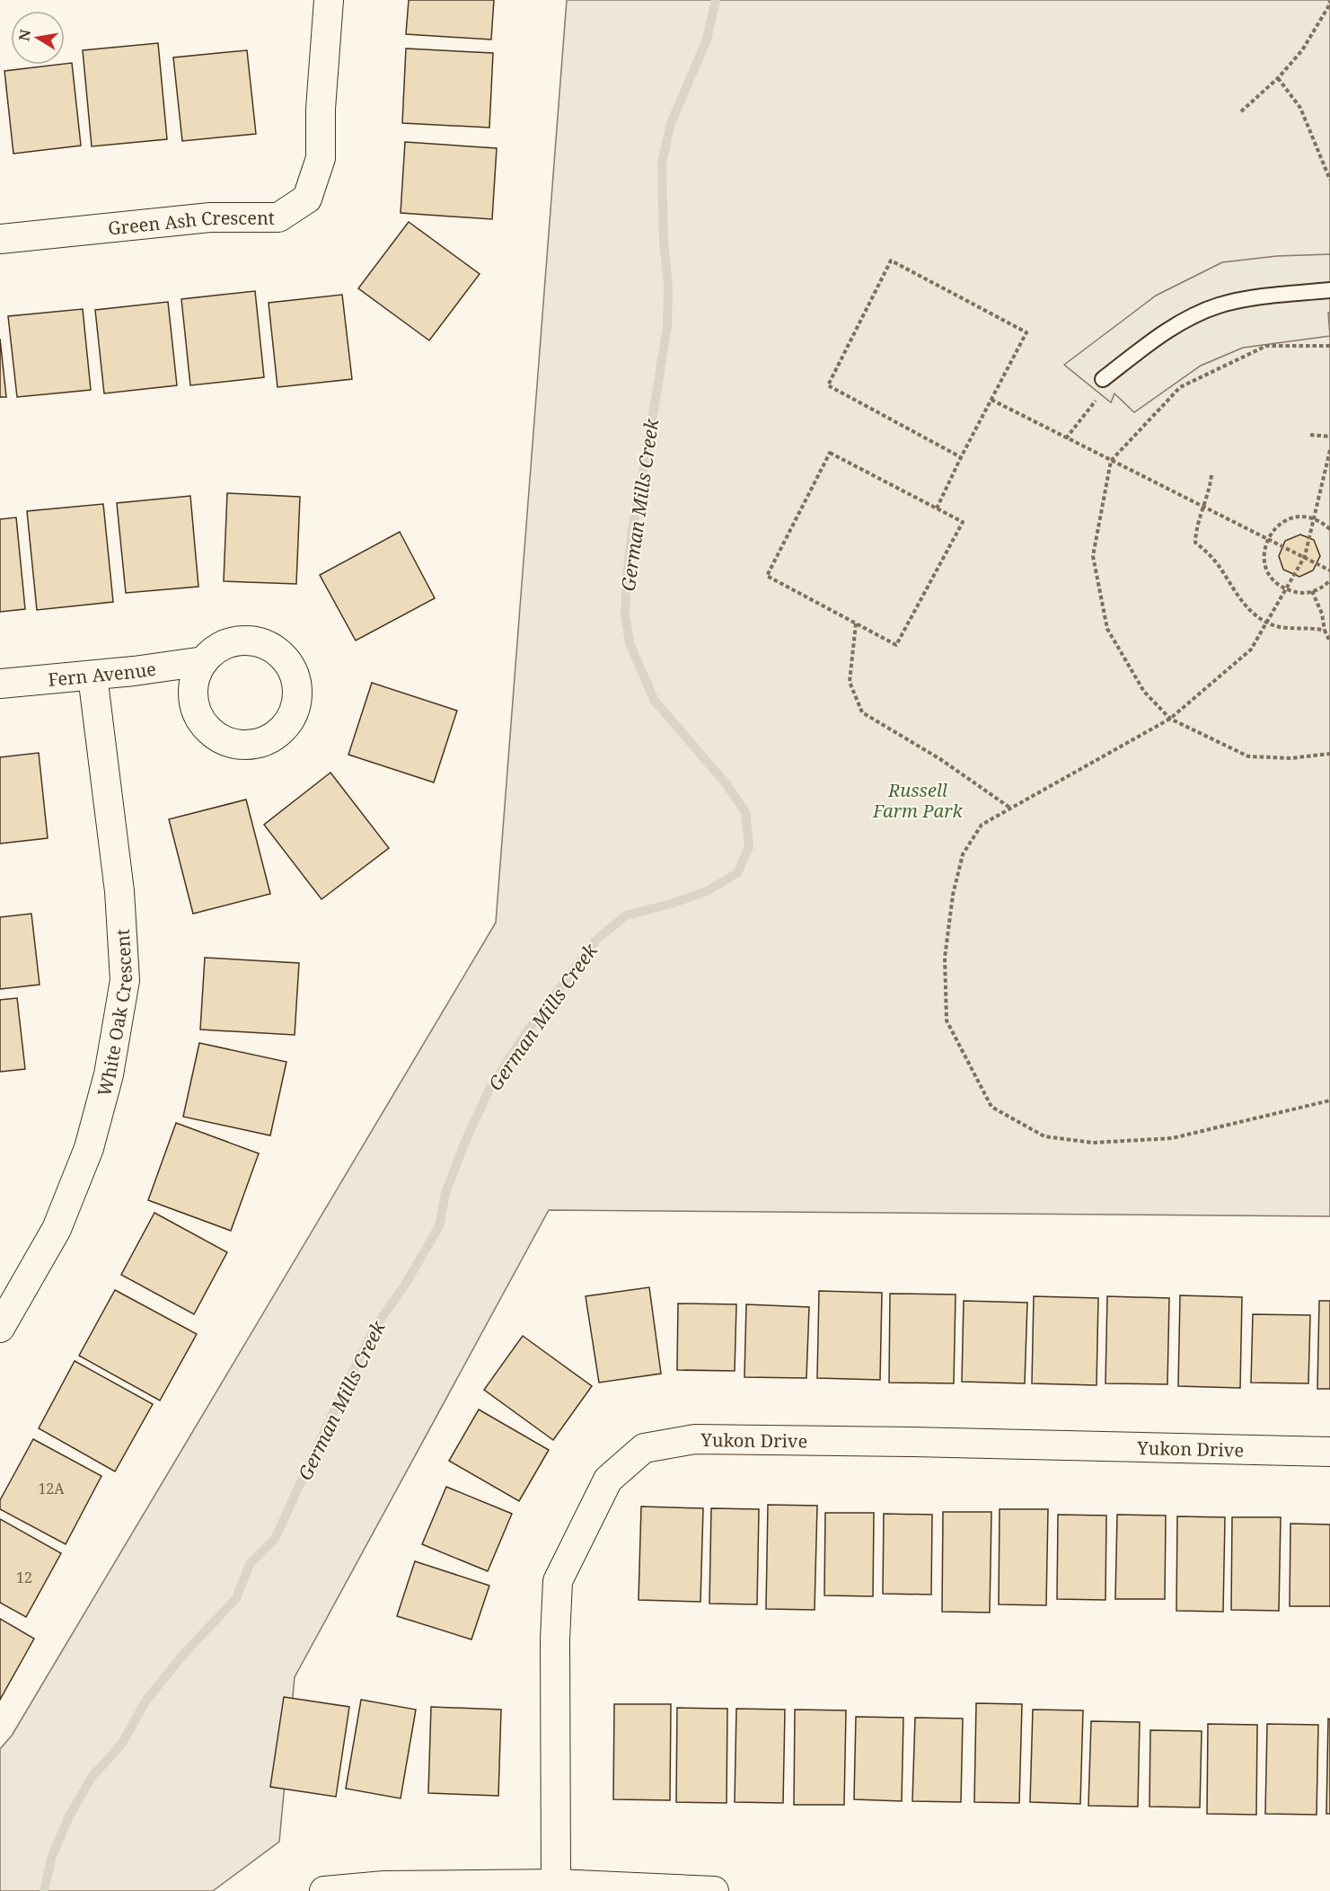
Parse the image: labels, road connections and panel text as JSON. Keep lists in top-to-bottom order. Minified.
{"streets":{"street":["Green Ash Crescent","Fern Avenue","White Oak Crescent","Yukon Drive"]},"crossings":[["Fern Avenue","White Oak Crescent"]],"water":["German Mills Creek"],"parks":["Russell Farm Park"],"house_numbers":["12A","12"],"north":"left"}
